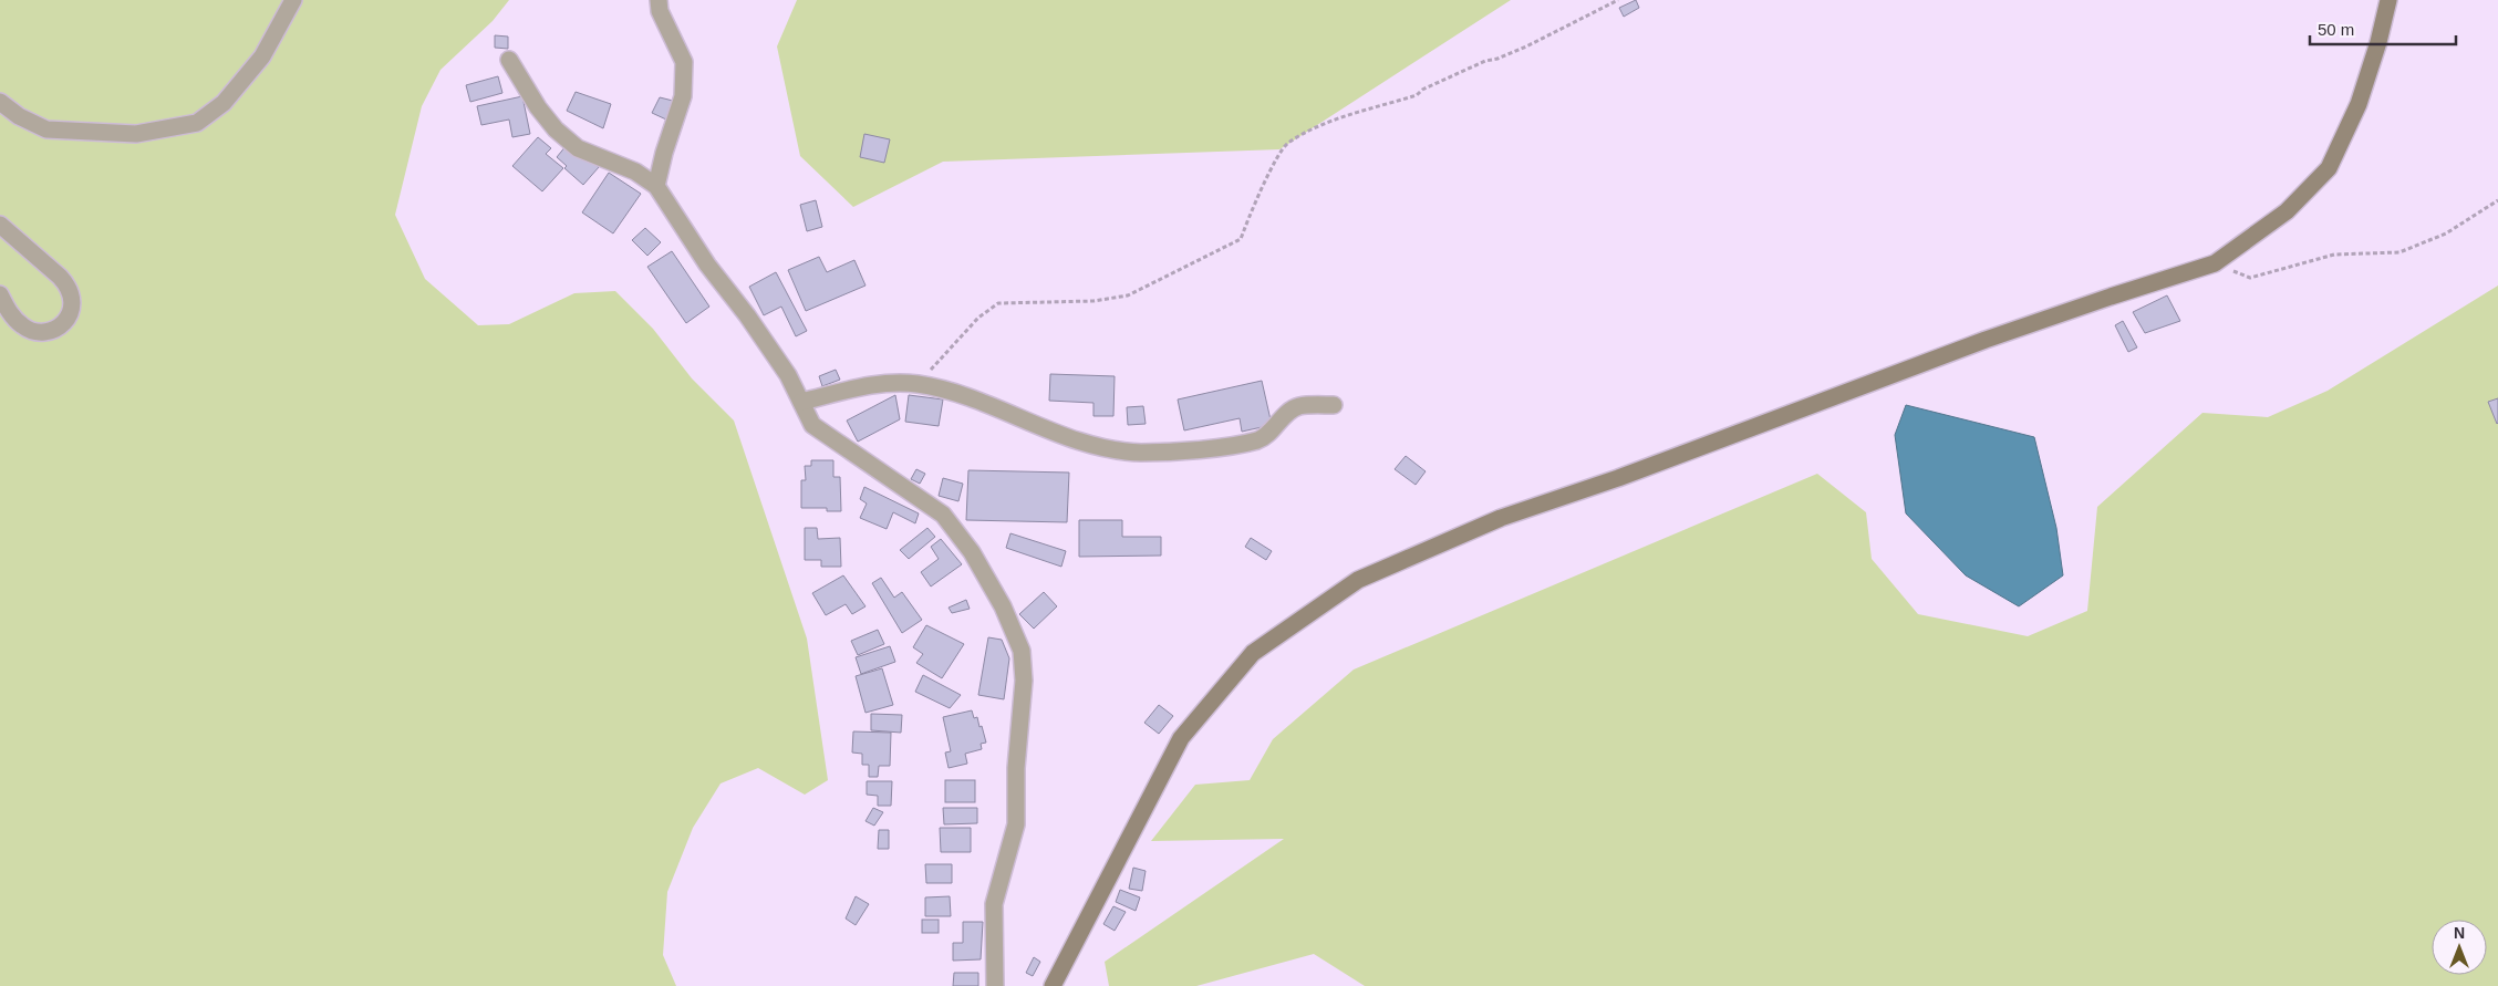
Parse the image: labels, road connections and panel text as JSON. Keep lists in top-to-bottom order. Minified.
{"scale_bar":"50 m","north":"top"}
